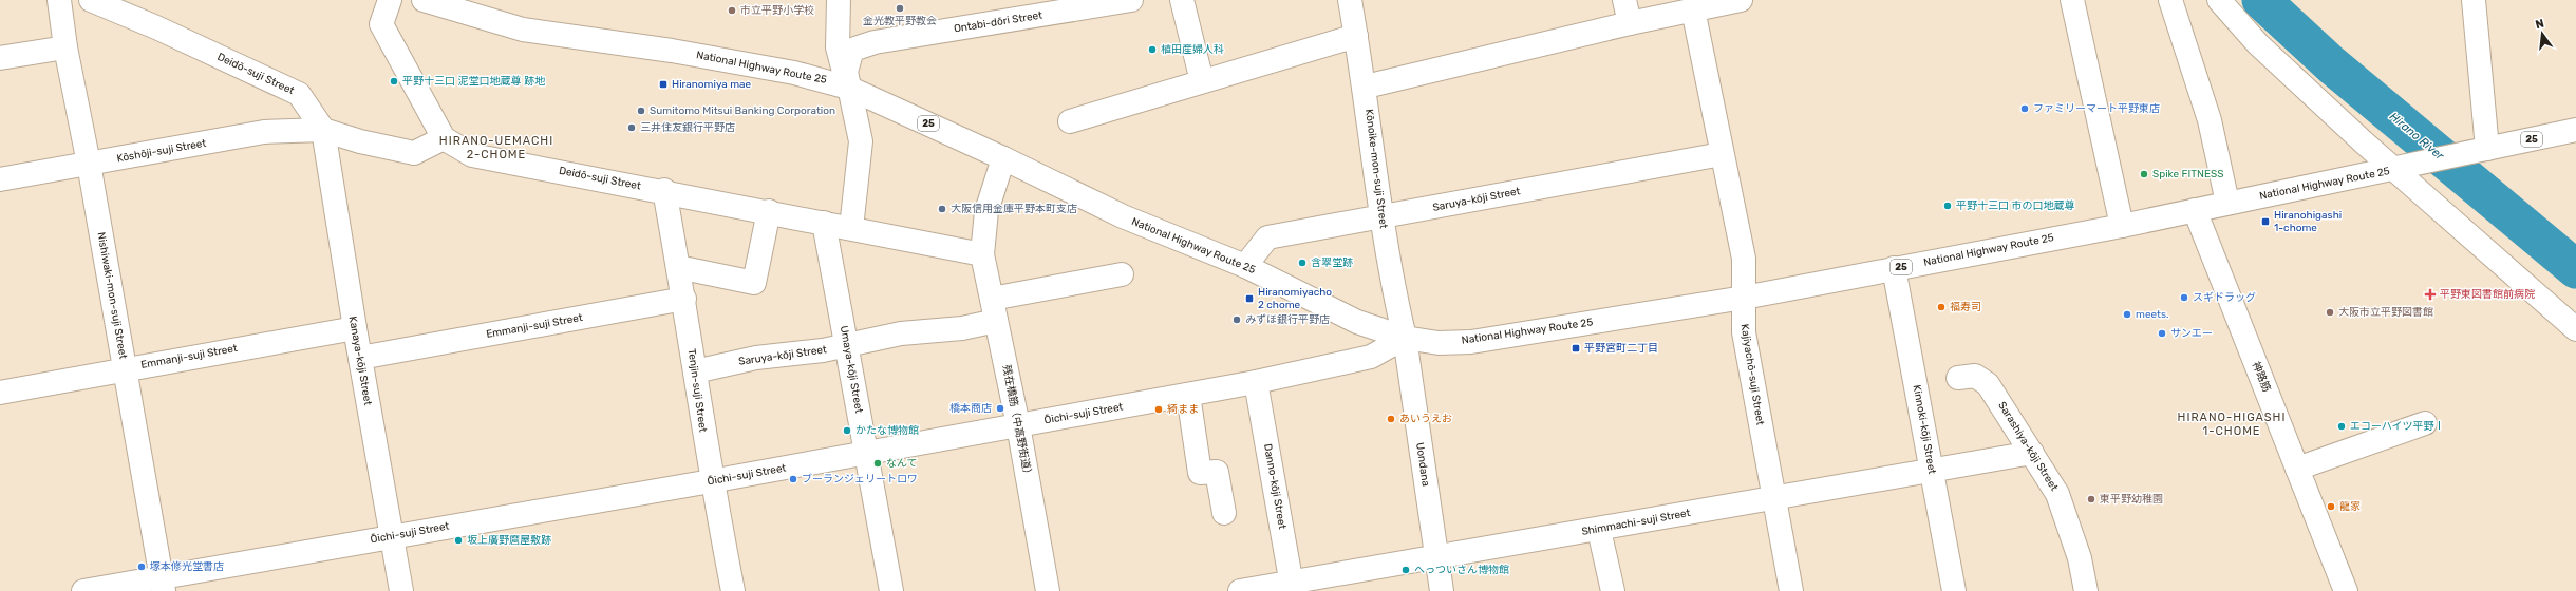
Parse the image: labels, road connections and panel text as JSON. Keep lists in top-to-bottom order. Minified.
{"streets":{"main road":["Ontabi-dōri Street","National Highway Route 25","Deidō-suji Street","25","Kōshōji-suji Street","Kōnoike-mon-suji Street","Saruya-kōji Street","Nishiwaki-mon-suji Street","Emmanji-suji Street","Kanaya-kōji Street","Umaya-kōji Street","Kajiyachō-suji Street","神路筋","Tenjin-suji Street","Ōichi-suji Street","残在橋筋（中高野街道）","Kinnoki-kōji Street","Sarashiya-kōji Street","Uondana","Danno-kōji Street","Shimmachi-suji Street"]},"crossings":[["Ontabi-dōri Street","National Highway Route 25"],["National Highway Route 25","Kōnoike-mon-suji Street"],["National Highway Route 25","Saruya-kōji Street"],["National Highway Route 25","Kajiyachō-suji Street"],["National Highway Route 25","神路筋"],["National Highway Route 25","Ōichi-suji Street"],["National Highway Route 25","残在橋筋（中高野街道）"],["National Highway Route 25","Kinnoki-kōji Street"],["National Highway Route 25","Uondana"],["Deidō-suji Street","Kōshōji-suji Street"],["Deidō-suji Street","Kanaya-kōji Street"],["Deidō-suji Street","Umaya-kōji Street"],["Deidō-suji Street","Tenjin-suji Street"],["Deidō-suji Street","残在橋筋（中高野街道）"],["Kōshōji-suji Street","Nishiwaki-mon-suji Street"],["Kōshōji-suji Street","Kanaya-kōji Street"],["Kōnoike-mon-suji Street","Saruya-kōji Street"],["Kōnoike-mon-suji Street","Ōichi-suji Street"],["Kōnoike-mon-suji Street","Uondana"],["Saruya-kōji Street","Umaya-kōji Street"],["Saruya-kōji Street","Kajiyachō-suji Street"],["Saruya-kōji Street","Tenjin-suji Street"],["Saruya-kōji Street","残在橋筋（中高野街道）"],["Nishiwaki-mon-suji Street","Emmanji-suji Street"],["Nishiwaki-mon-suji Street","Ōichi-suji Street"],["Emmanji-suji Street","Kanaya-kōji Street"],["Emmanji-suji Street","Tenjin-suji Street"],["Kanaya-kōji Street","Ōichi-suji Street"],["Umaya-kōji Street","Ōichi-suji Street"],["Kajiyachō-suji Street","Shimmachi-suji Street"],["Tenjin-suji Street","Ōichi-suji Street"],["Ōichi-suji Street","残在橋筋（中高野街道）"],["Ōichi-suji Street","Uondana"],["Ōichi-suji Street","Danno-kōji Street"],["Kinnoki-kōji Street","Shimmachi-suji Street"],["Sarashiya-kōji Street","Shimmachi-suji Street"],["Uondana","Shimmachi-suji Street"],["Danno-kōji Street","Shimmachi-suji Street"]],"districts":["HIRANO-UEMACHI 2-CHOME","HIRANO-HIGASHI 1-CHOME"],"water":["Hirano River"],"places":{"other":["金光教平野教会","市立平野小学校","植田産婦人科","平野十三口 泥堂口地蔵尊 跡地","ファミリーマート平野東店","Sumitomo Mitsui Banking Corporation","三井住友銀行平野店","Spike FITNESS","平野十三口 市の口地蔵尊","大阪信用金庫平野本町支店","含翠堂跡","スギドラッグ","福寿司","大阪市立平野図書館","meets.","みずほ銀行平野店","サンエー","橋本商店","綺まま","あいうえお","エコーハイツ平野Ⅰ","かたな博物館","なんて","ブーランジェリートロワ","東平野幼稚園","龍家","坂上廣野麿屋敷跡","塚本修光堂書店","へっついさん博物館"],"transit":["Hiranomiya mae","Hiranohigashi 1-chome","Hiranomiyacho 2 chome","平野宮町二丁目"],"health":["平野東図書館前病院"]},"north":"top"}
